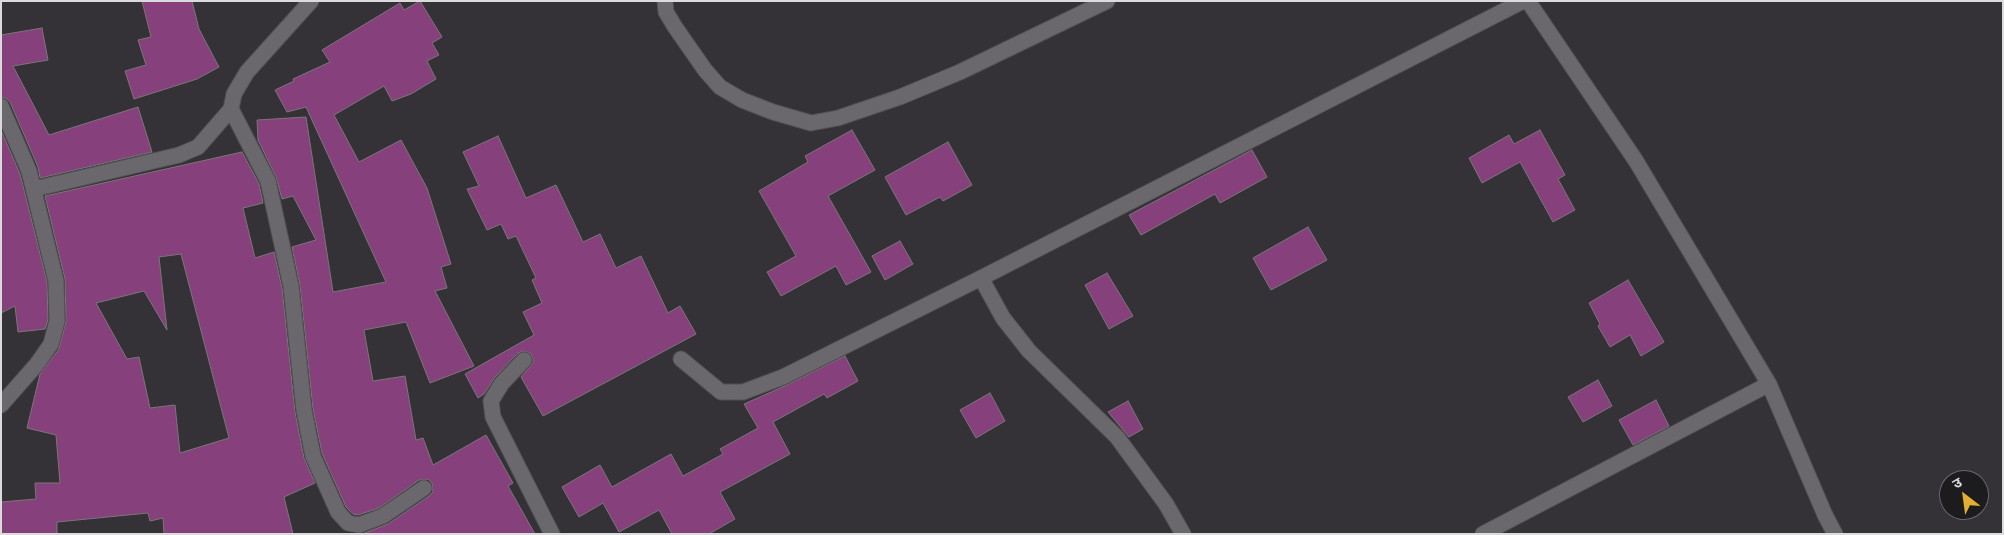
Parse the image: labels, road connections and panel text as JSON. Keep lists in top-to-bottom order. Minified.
{"north":"top left"}
